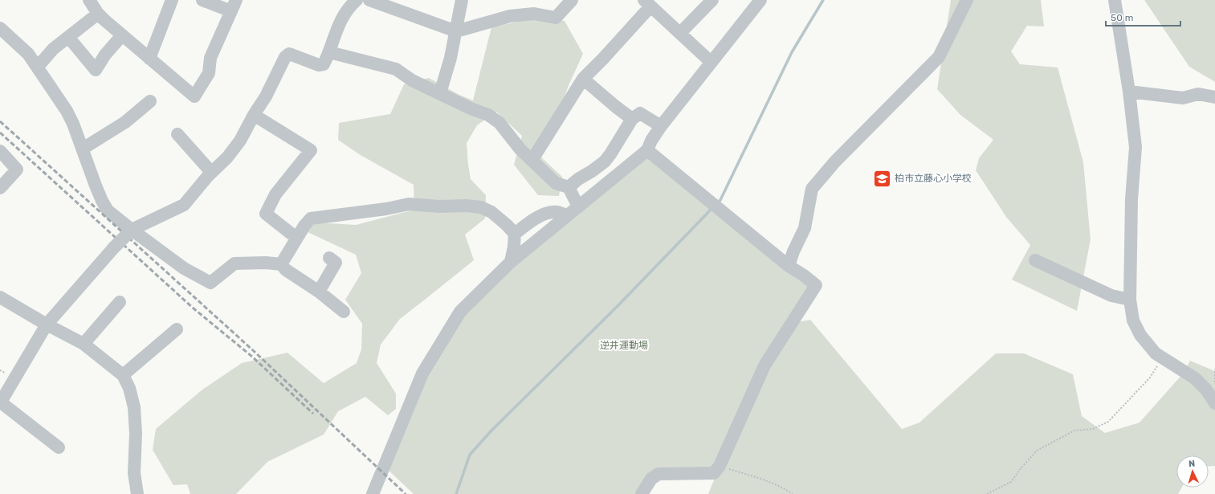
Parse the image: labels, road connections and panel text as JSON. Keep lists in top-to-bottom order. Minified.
{"parks":["逆井運動場"],"places":{"school or university":["柏市立藤心小学校"]},"scale_bar":"50 m","north":"top"}
